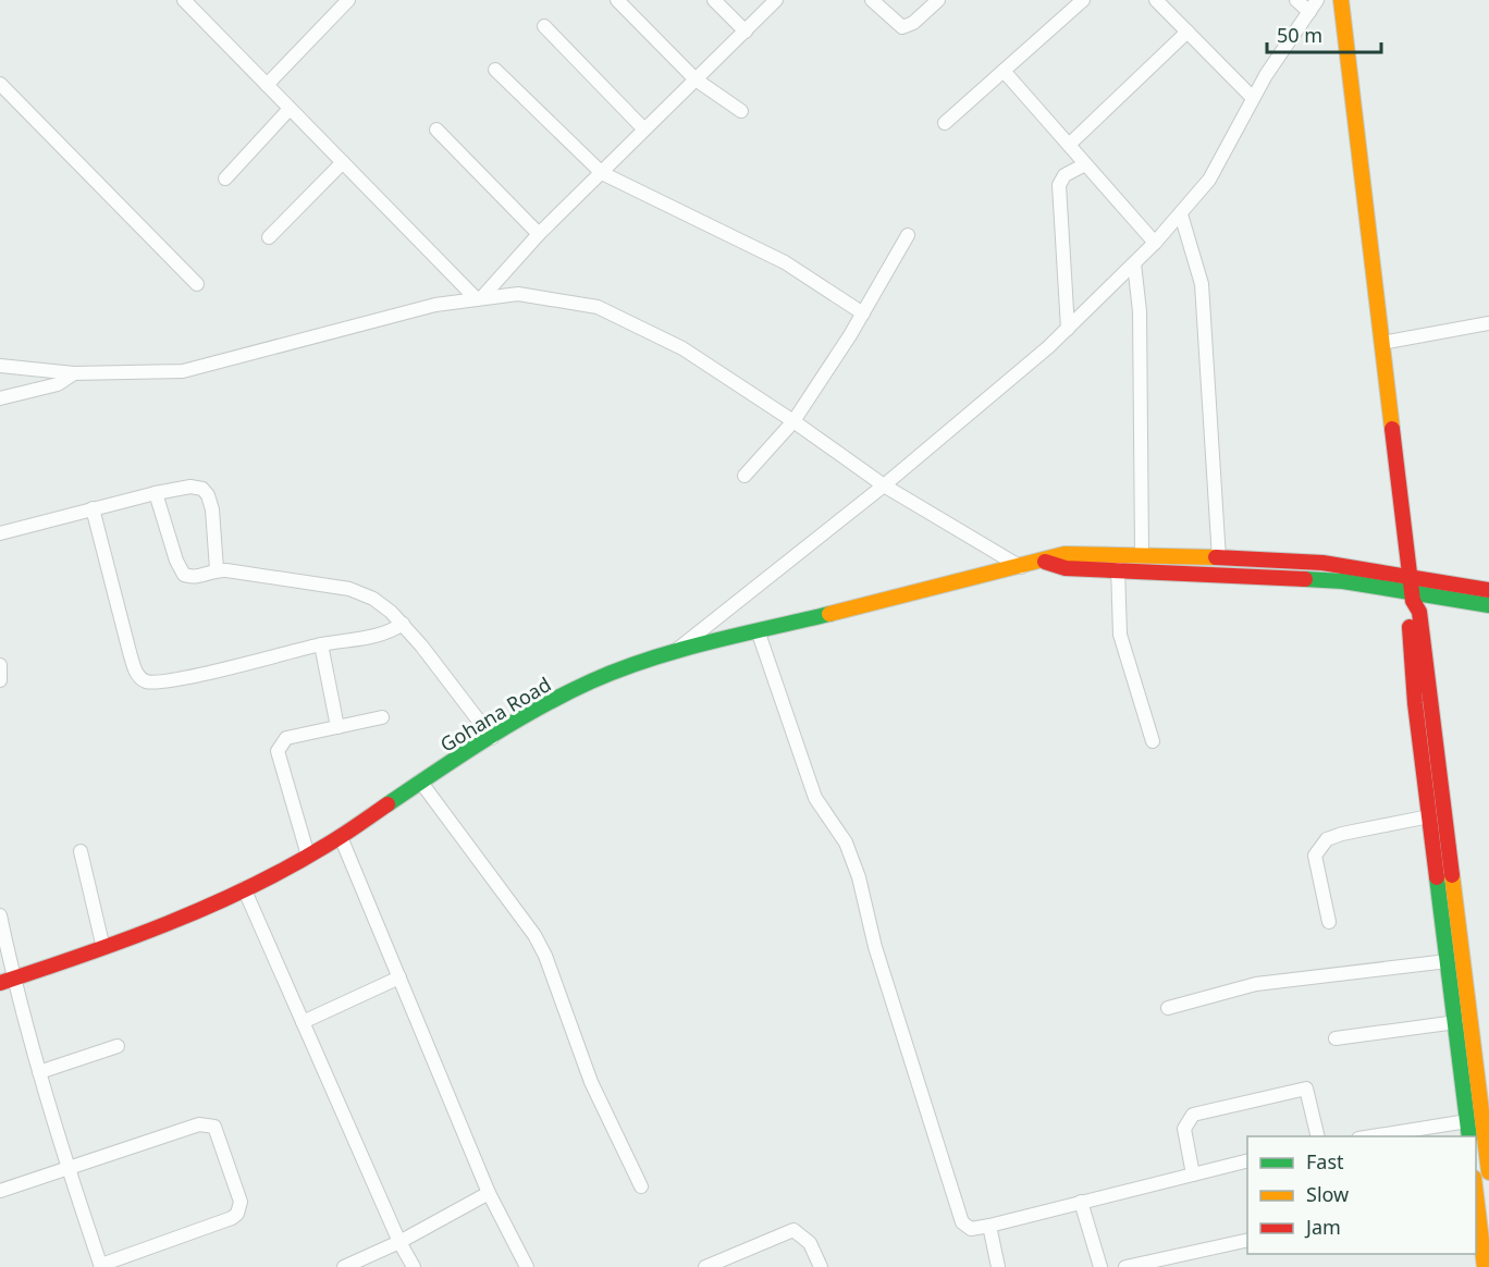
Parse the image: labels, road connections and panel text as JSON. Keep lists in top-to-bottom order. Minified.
{"streets":{"main road":["Gohana Road"]},"legend":["Fast","Slow","Jam"],"scale_bar":"50 m"}
